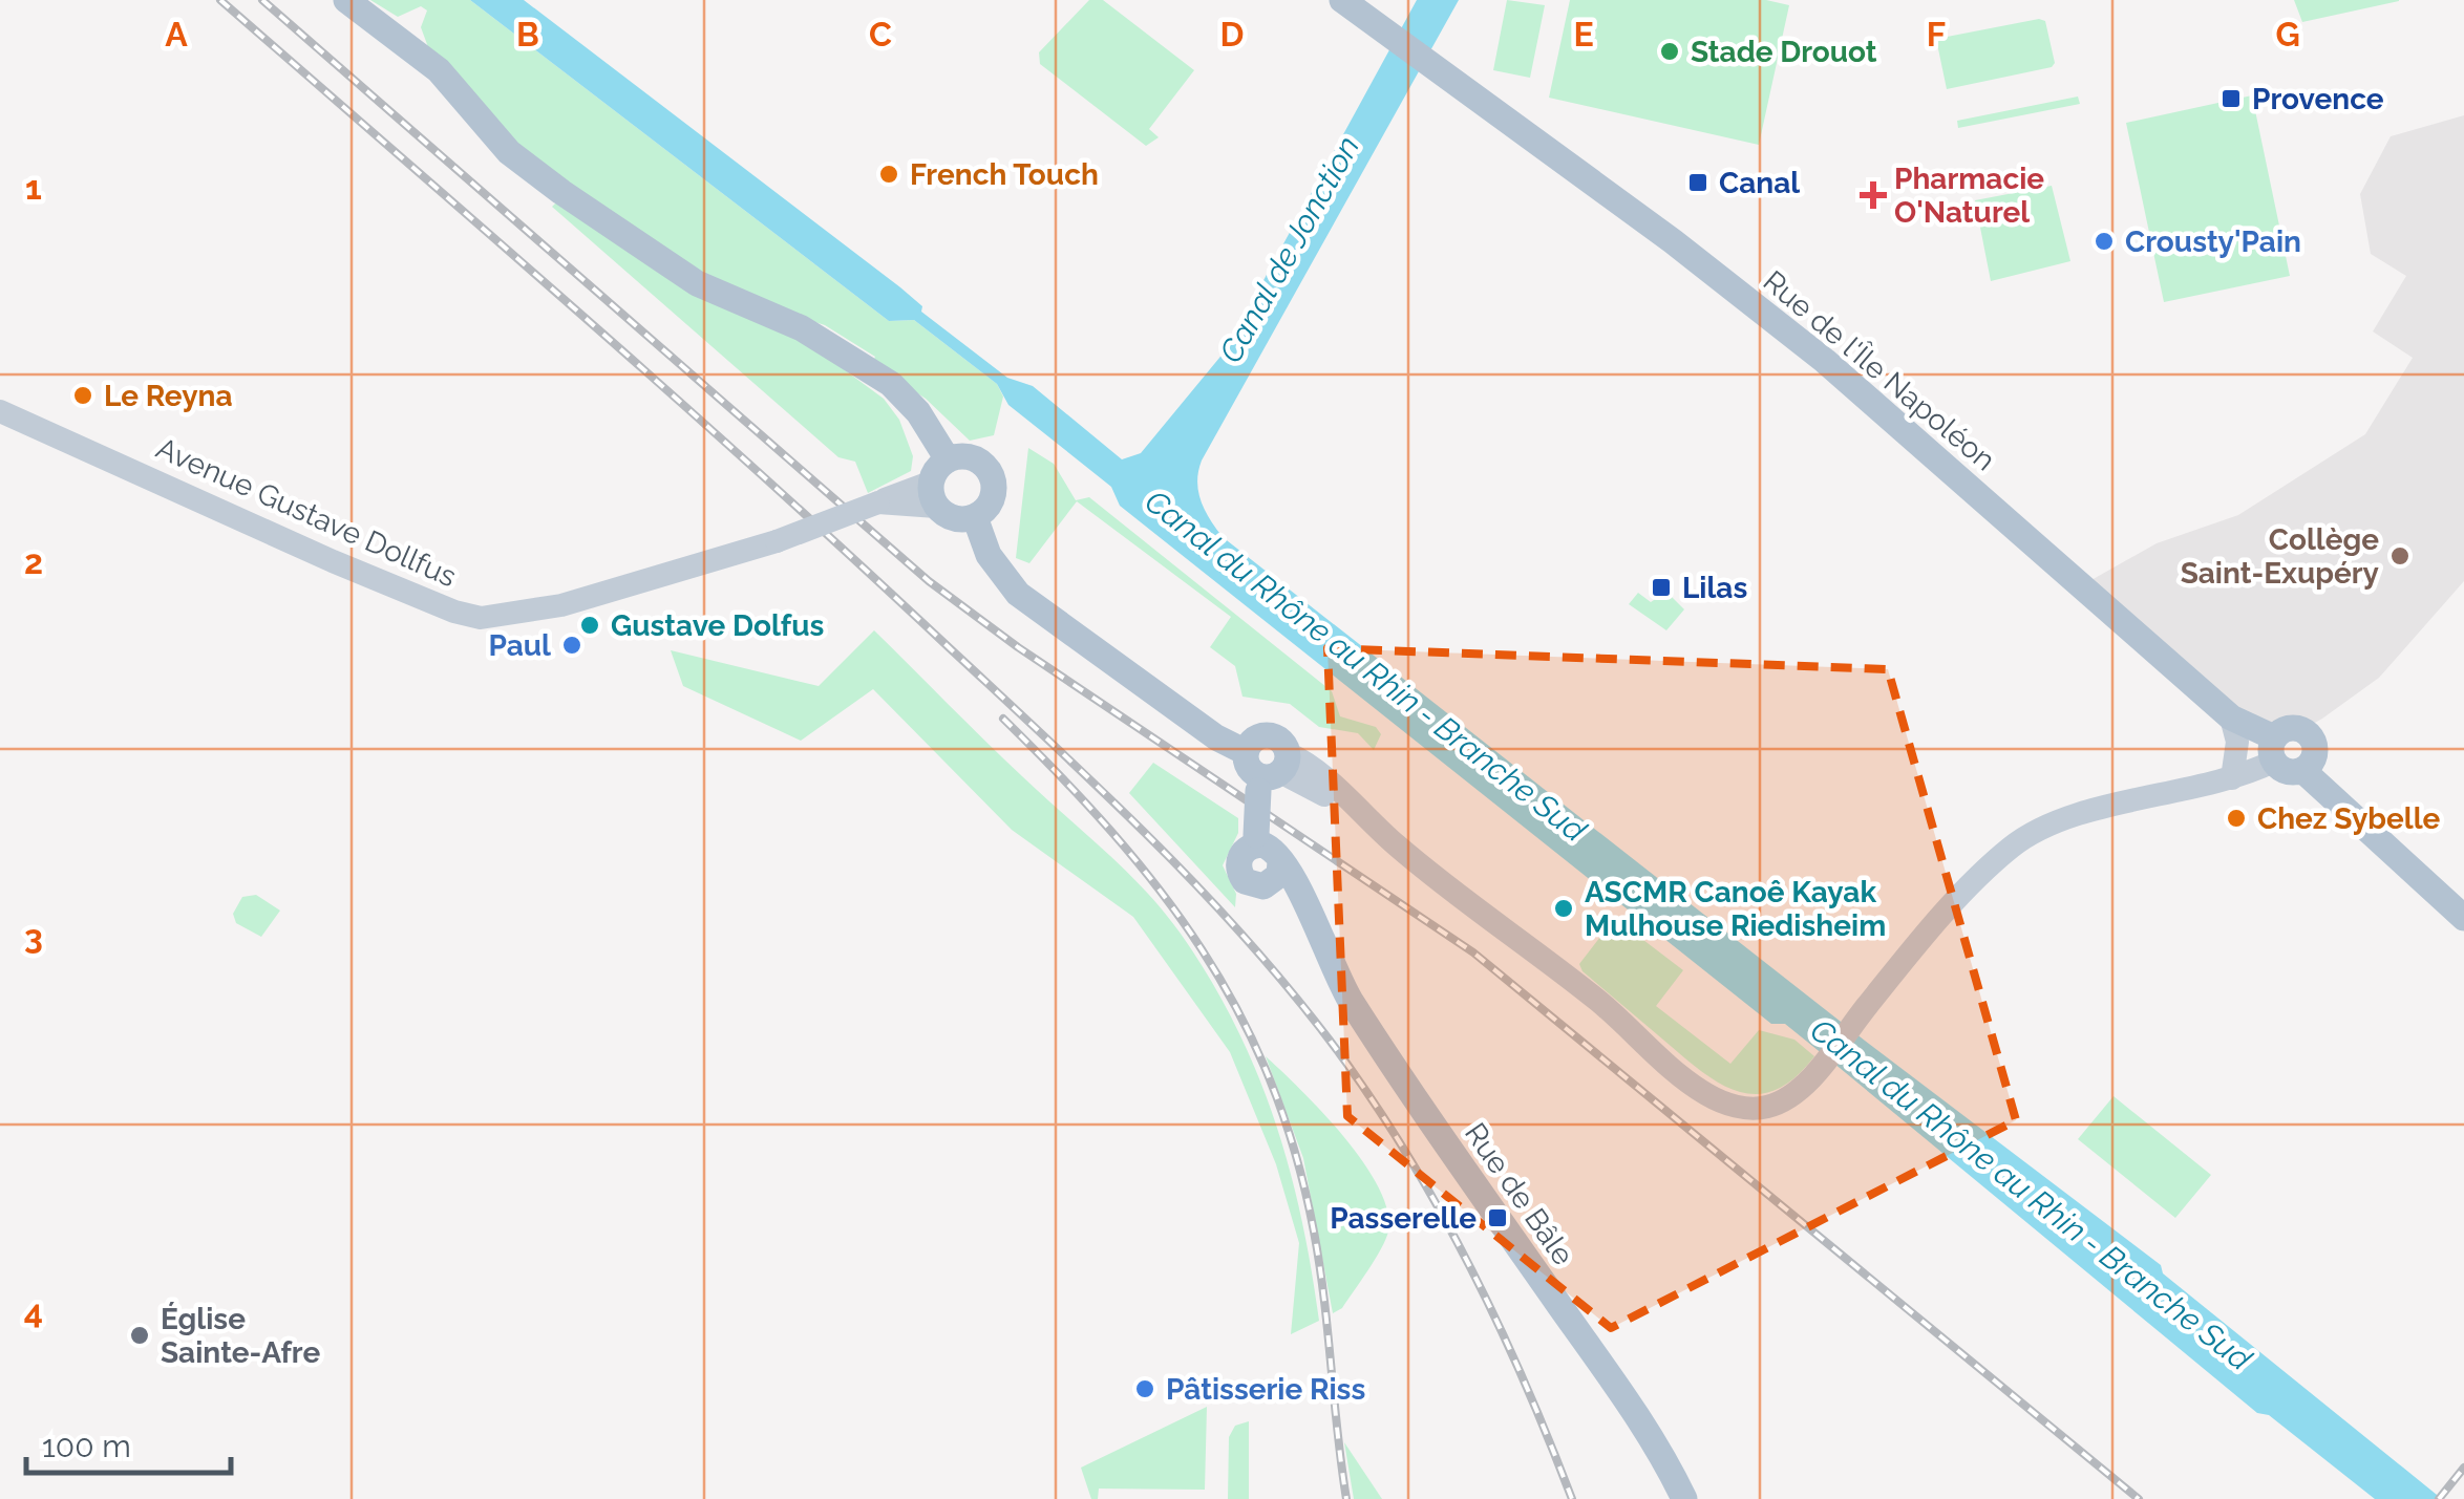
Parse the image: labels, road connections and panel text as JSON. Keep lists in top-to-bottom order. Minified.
{"streets":{"main road":["Rue de l'Île Napoléon","Avenue Gustave Dollfus","Rue de Bâle"]},"water":["Canal de Jonction","Canal du Rhône au Rhin - Branche Sud"],"places":{"other":["Stade Drouot","French Touch","Crousty'Pain","Le Reyna","Collège Saint-Exupéry","Gustave Dolfus","Paul","Chez Sybelle","ASCMR Canoê Kayak Mulhouse Riedisheim","Église Sainte-Afre","Pâtisserie Riss"],"transit":["Provence","Canal","Lilas","Passerelle"],"health":["Pharmacie O'Naturel"]},"scale_bar":"100 m","grid":{"columns":["A","B","C","D","E","F","G"],"rows":["1","2","3","4"]}}
